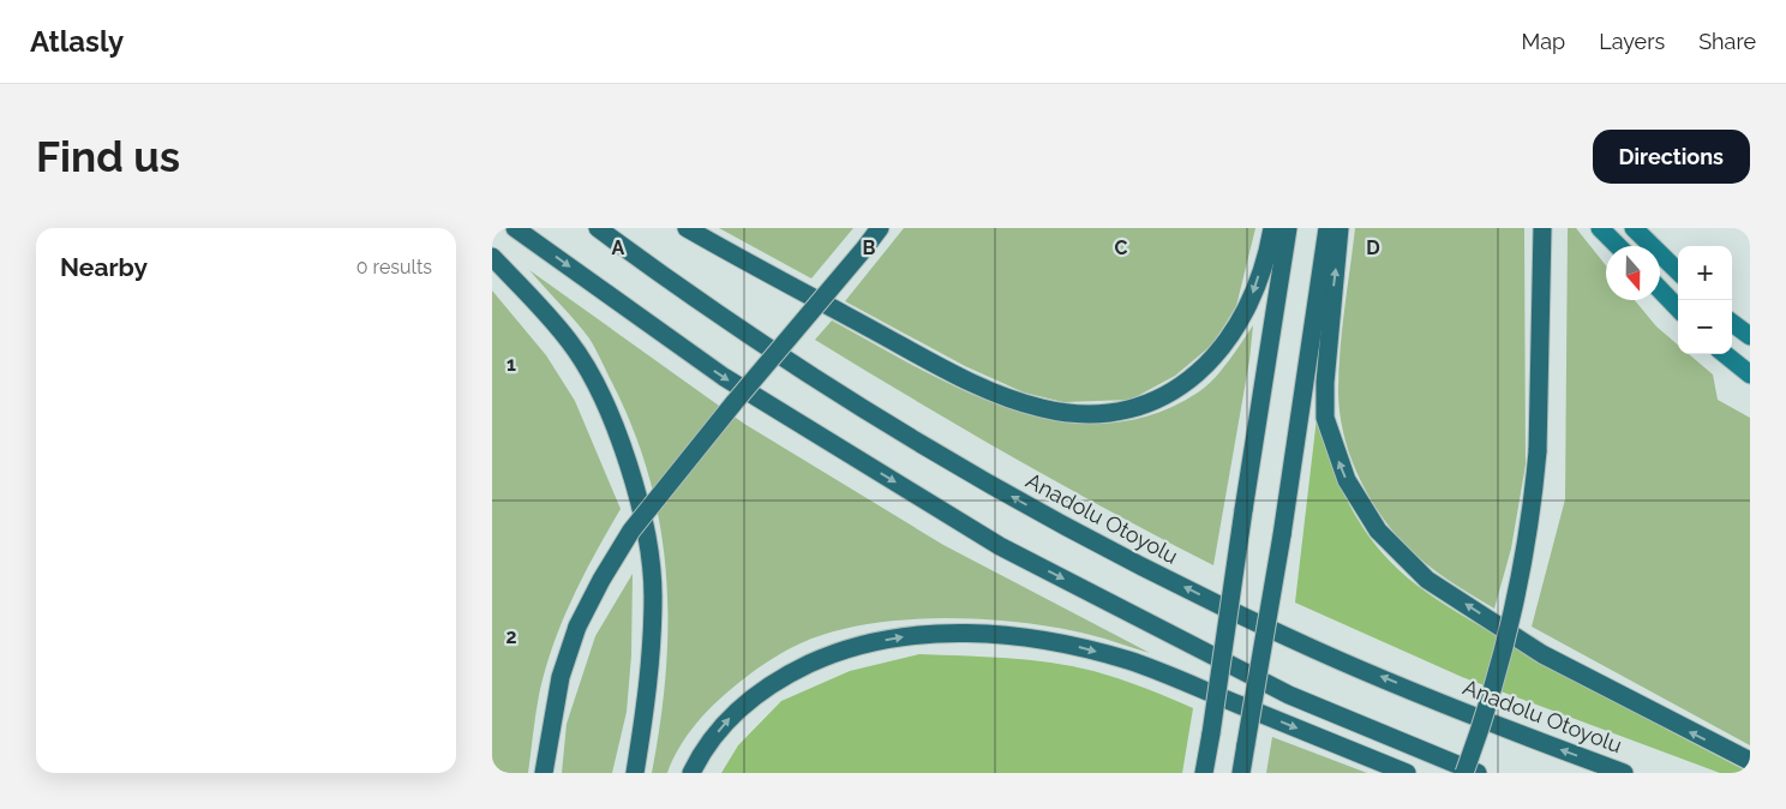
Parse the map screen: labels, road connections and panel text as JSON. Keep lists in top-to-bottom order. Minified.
{"streets":{"highway":["Anadolu Otoyolu"]},"north":"bottom","page":{"header":"Atlasly","nav":["Map","Layers","Share"],"buttons":"Directions","title":"Find us","heading":["Nearby","0 results"],"map_buttons":["+","−"]},"grid":{"columns":["A","B","C","D"],"rows":["1","2"]}}
